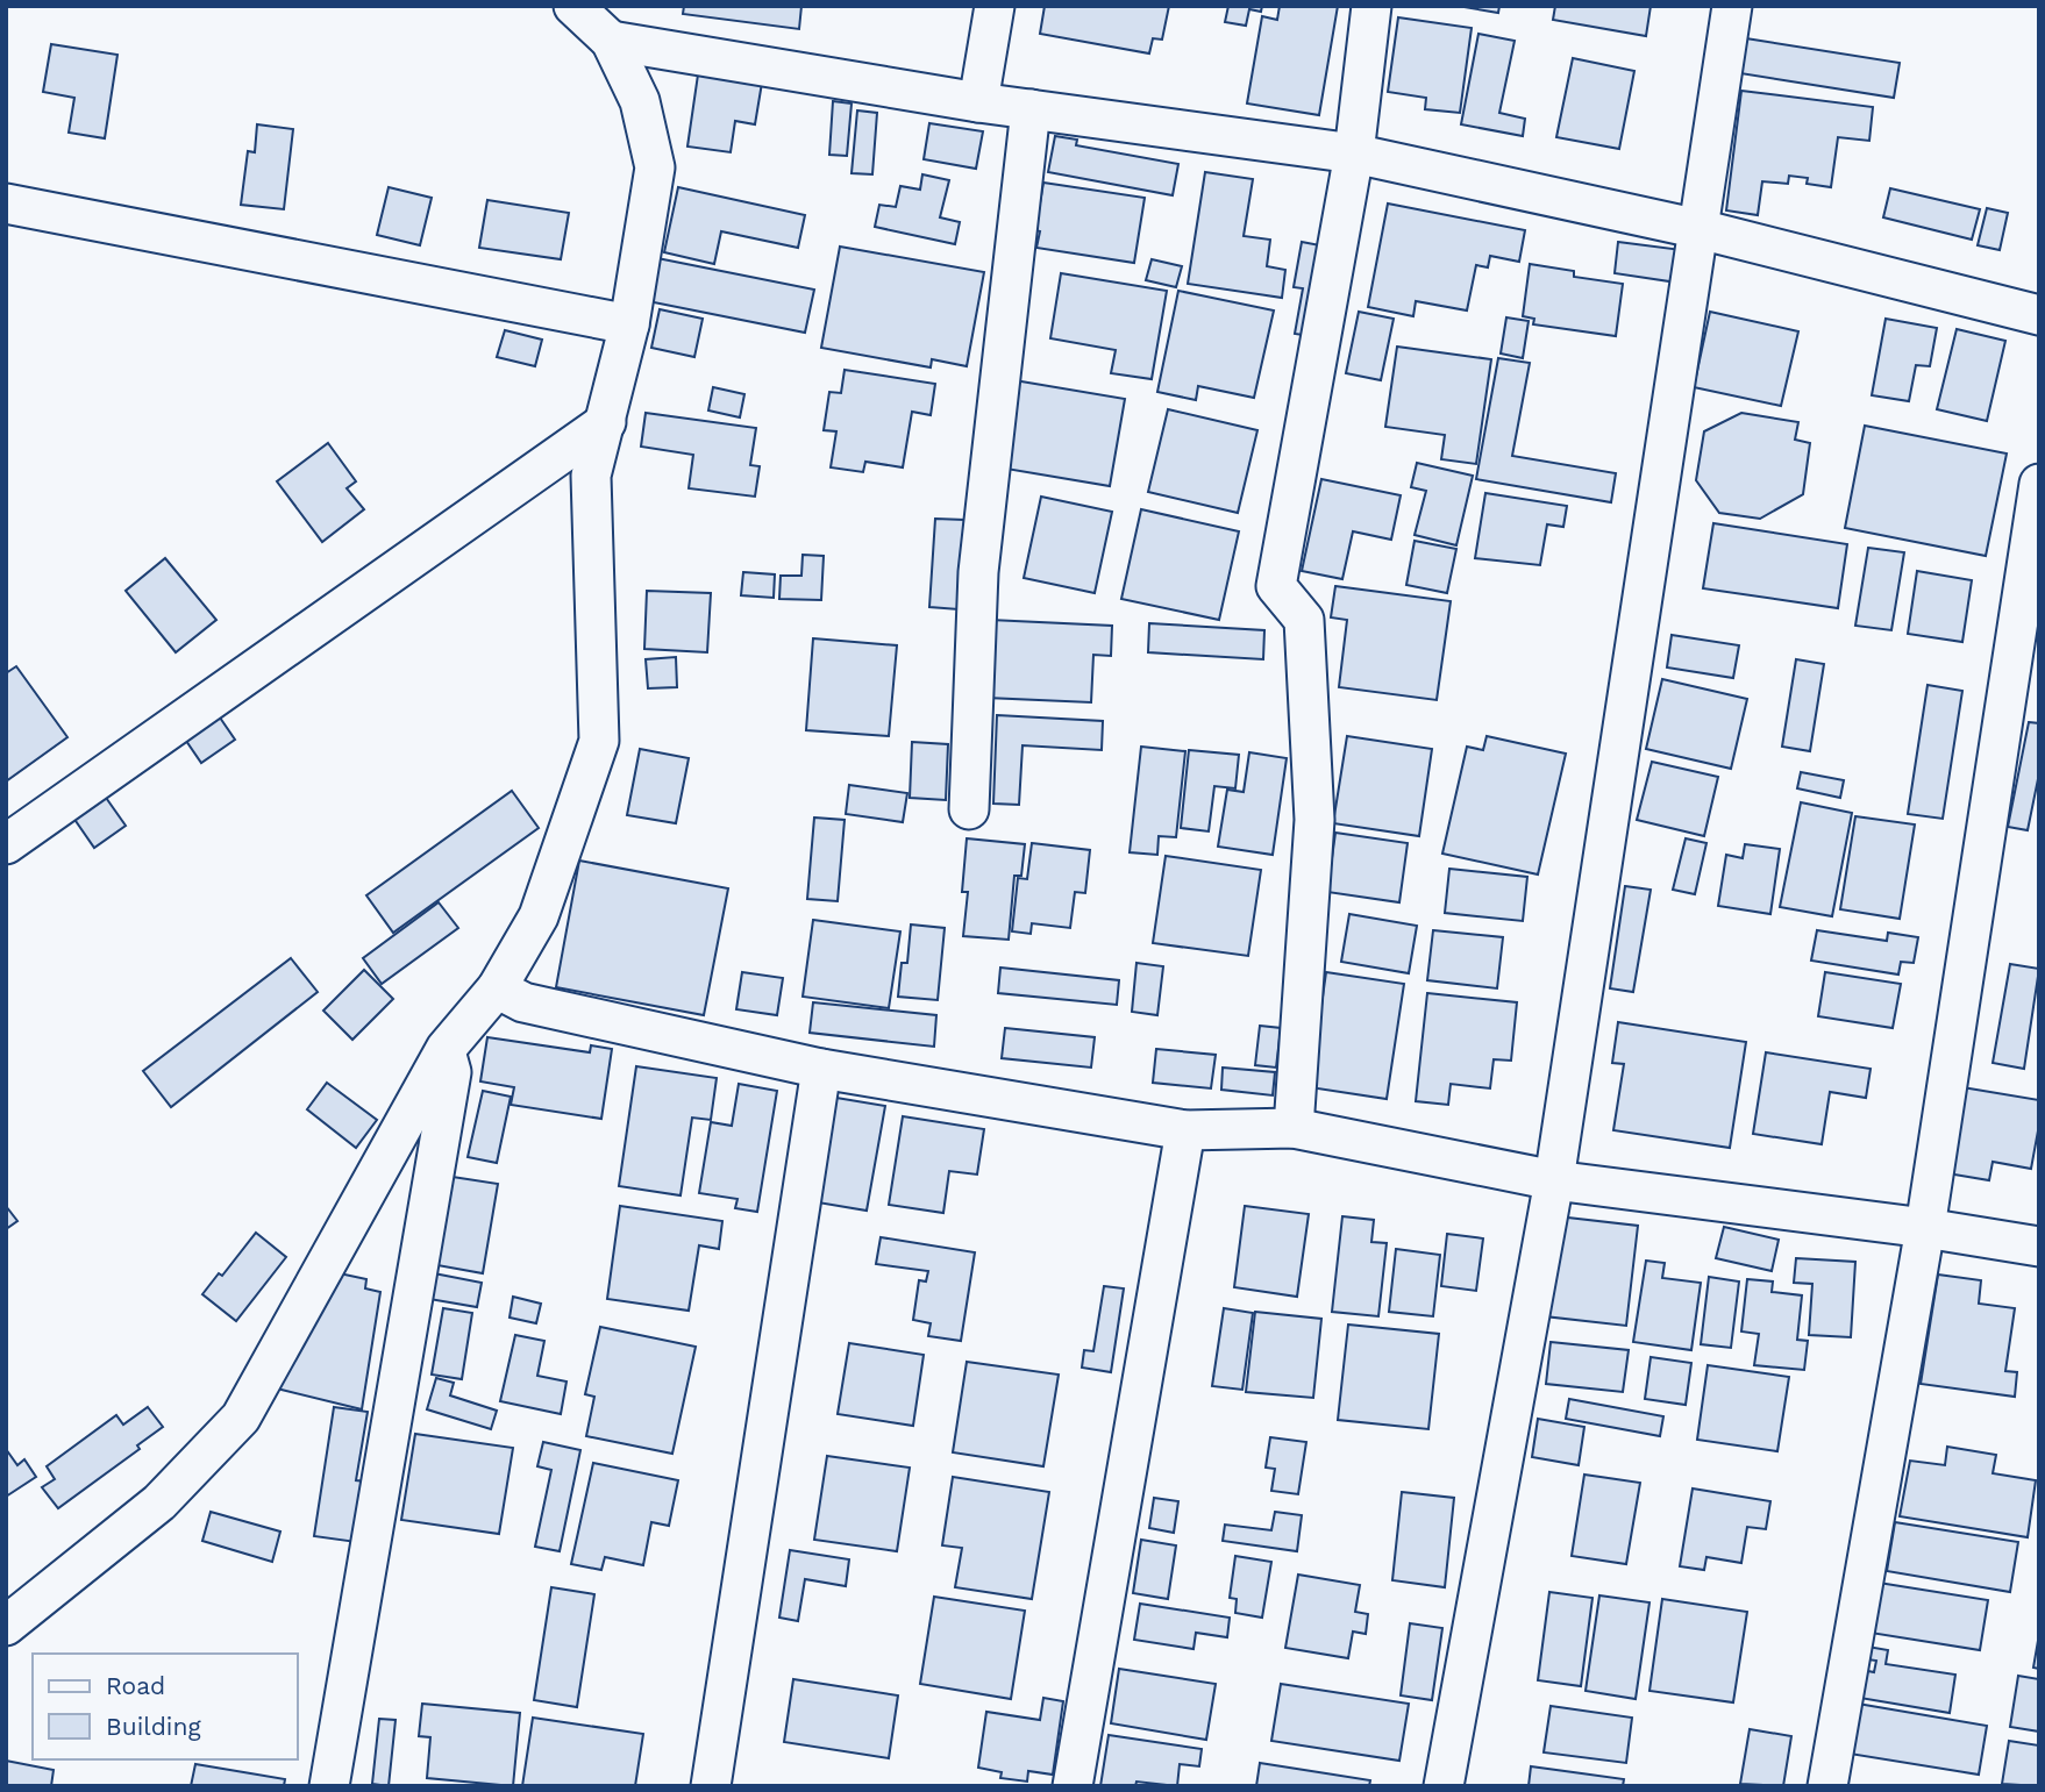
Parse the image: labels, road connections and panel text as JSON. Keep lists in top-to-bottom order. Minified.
{"legend":["Road","Building"]}
